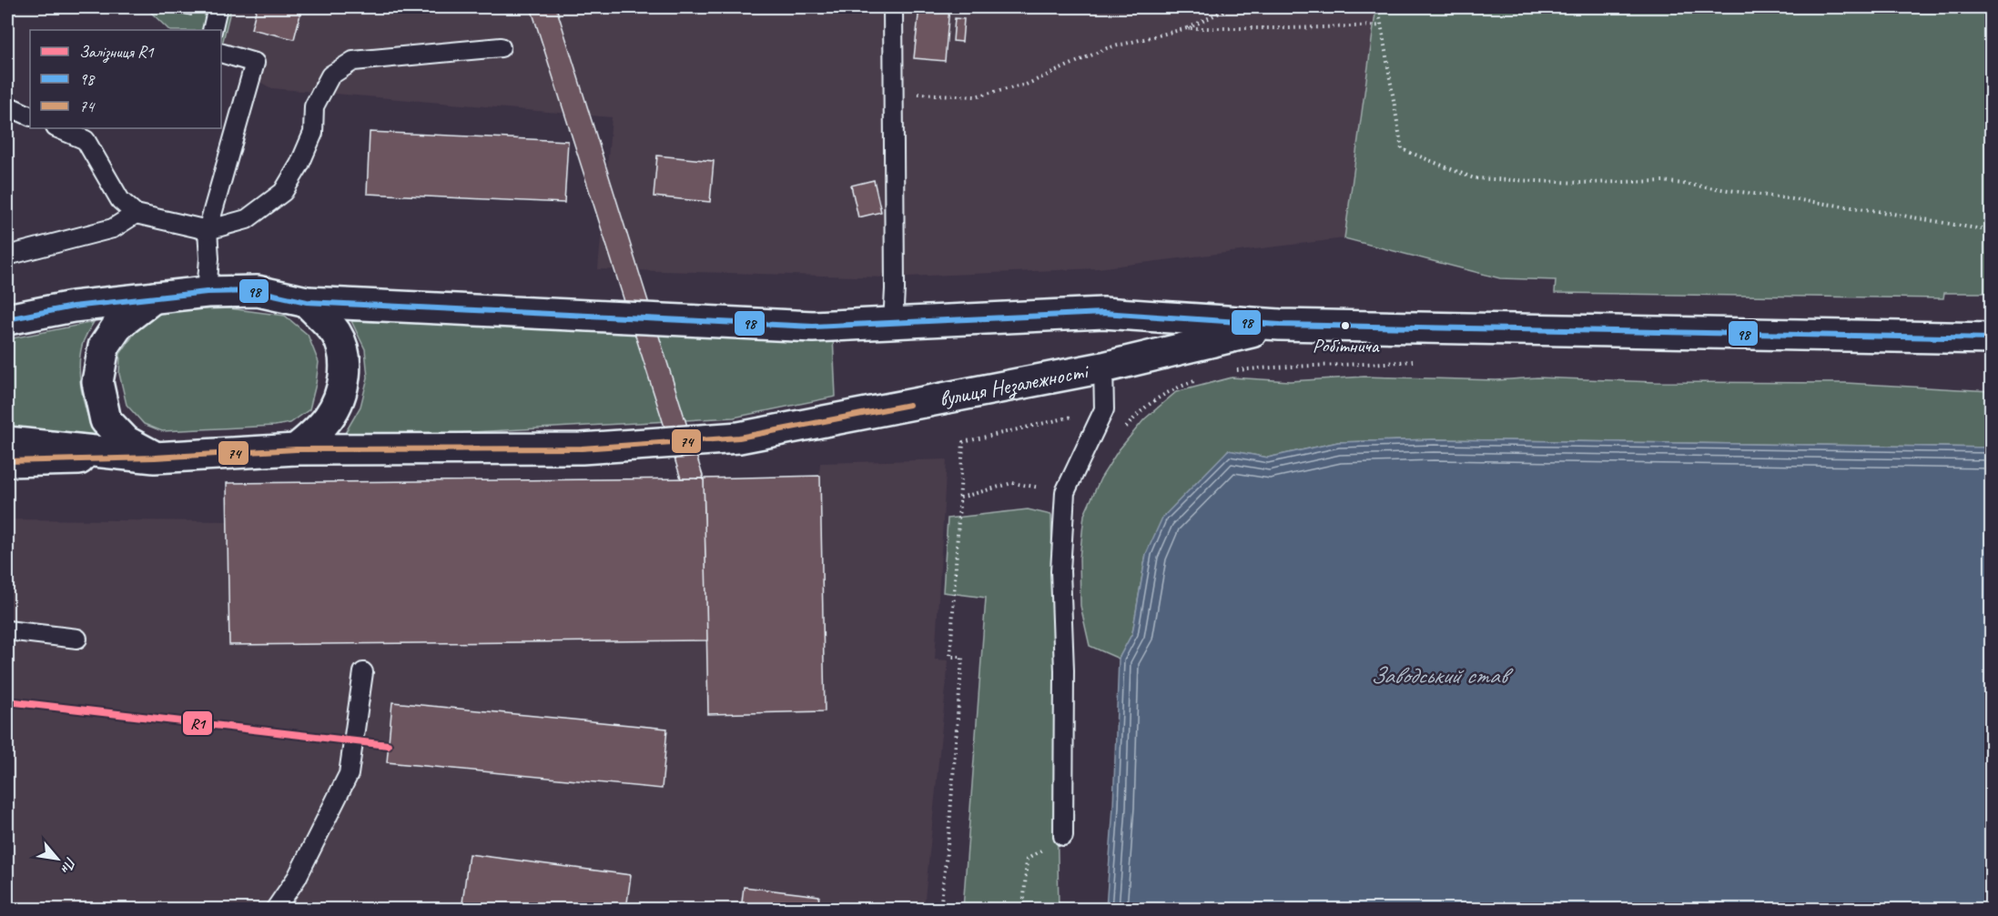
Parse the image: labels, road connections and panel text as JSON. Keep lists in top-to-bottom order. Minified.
{"streets":{"main road":["вулиця Незалежності"]},"water":["Заводський став"],"places":["Робітнича"],"lines":["transit line 98","transit line 74","rail line R1"],"legend":["Залізниця R1","98","74"],"north":"bottom right"}
